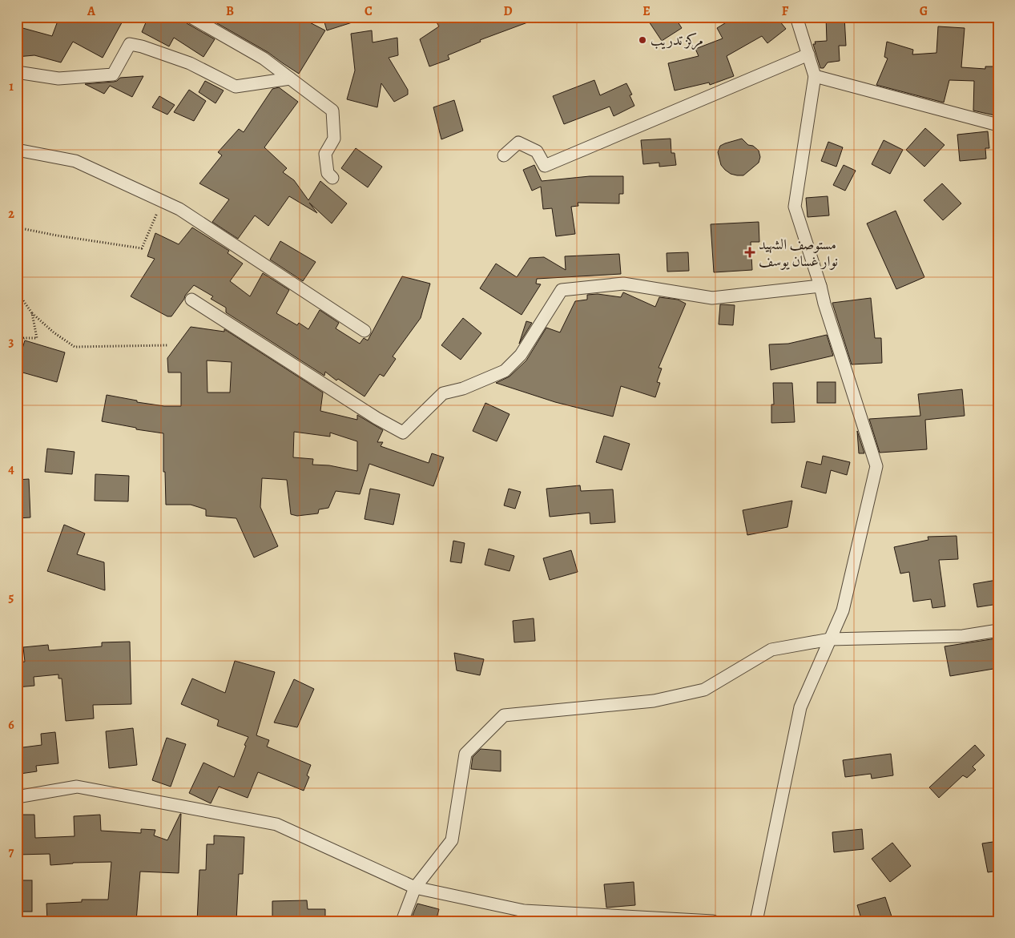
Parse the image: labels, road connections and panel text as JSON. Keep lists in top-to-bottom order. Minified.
{"places":{"other":["مركز تدريب"],"health":["مستوصف الشهيد نوار غسان يوسف"]},"grid":{"columns":["A","B","C","D","E","F","G"],"rows":["1","2","3","4","5","6","7"]}}
